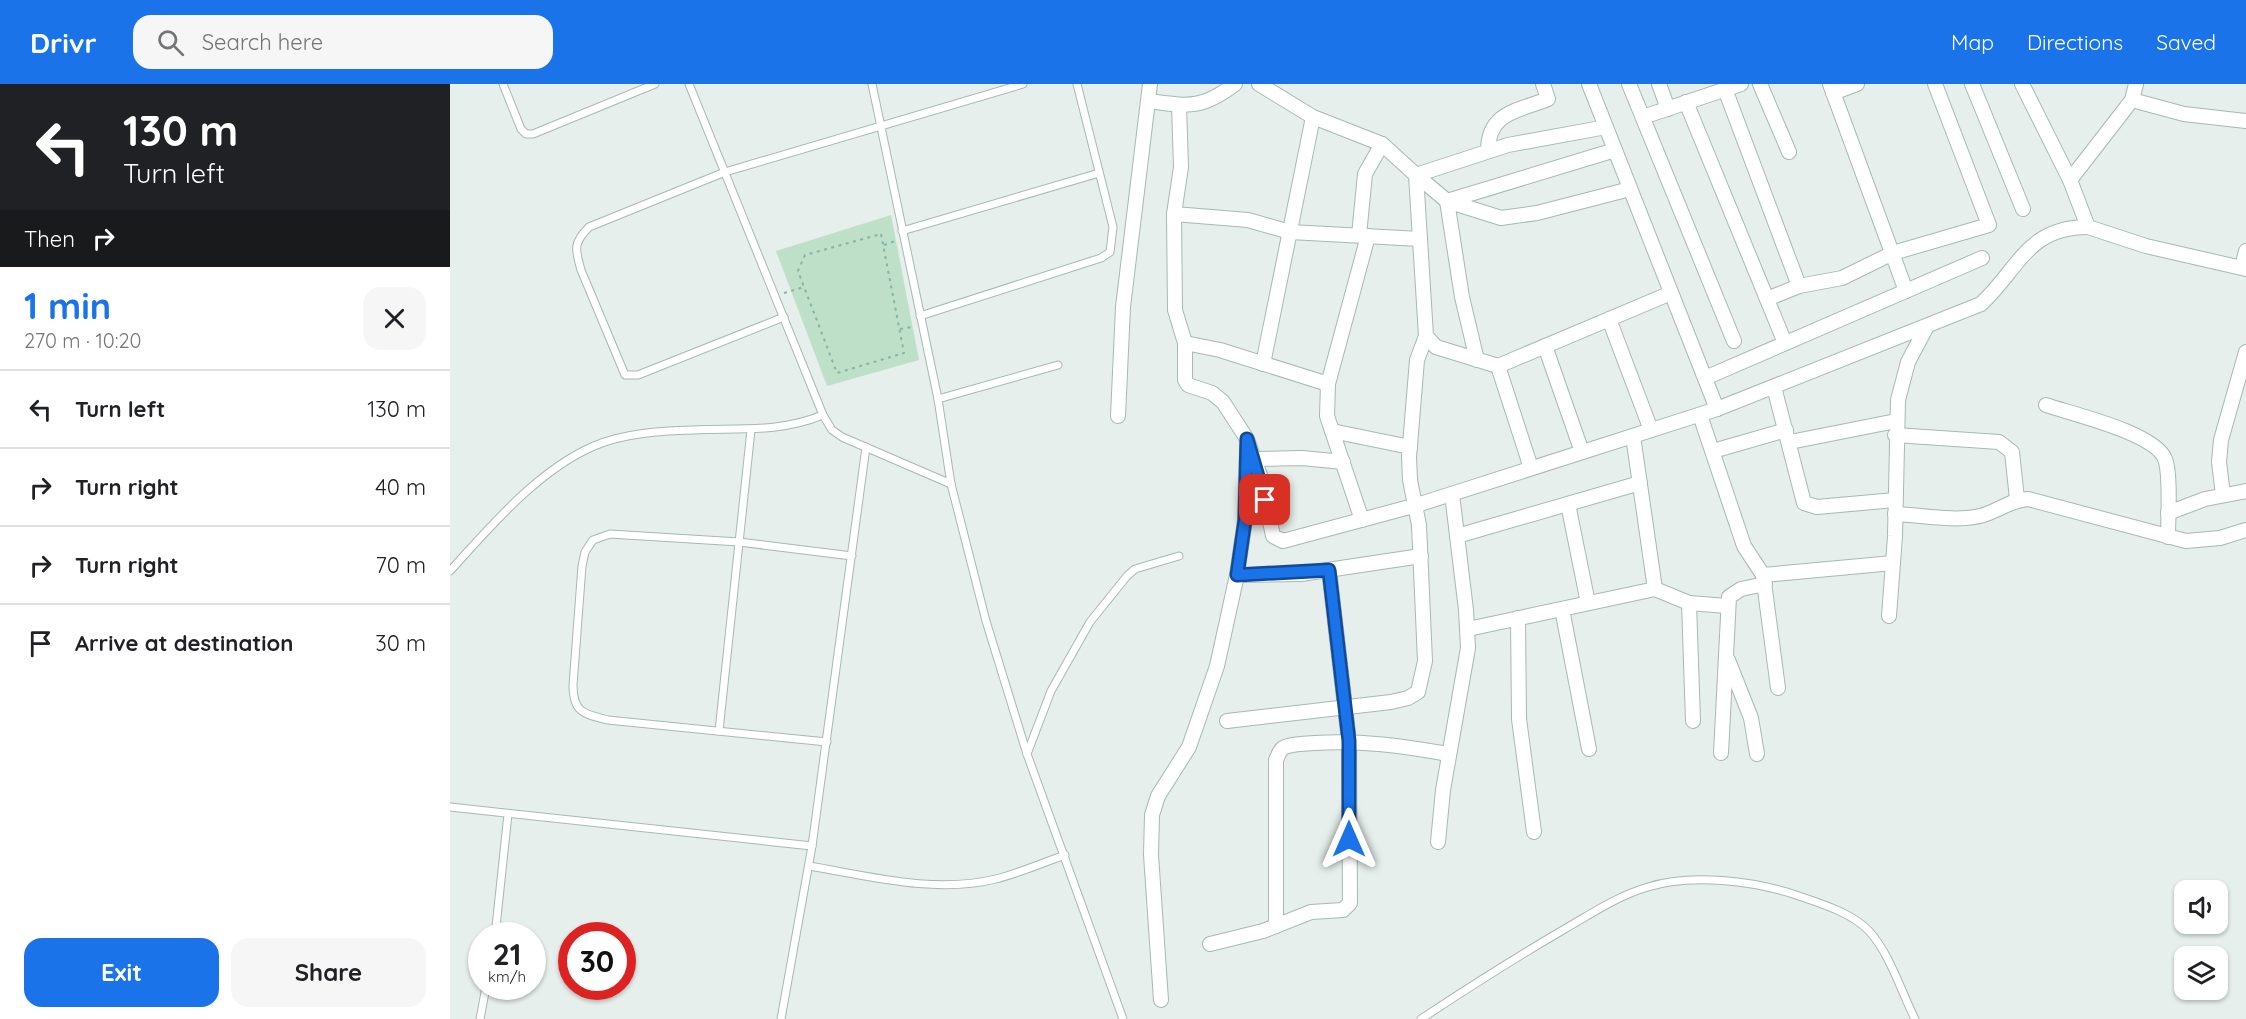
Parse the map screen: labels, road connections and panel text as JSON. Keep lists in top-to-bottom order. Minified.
{"page":{"header":"Drivr","search":"Search here","nav":["Map","Directions","Saved"],"turn":["130 m","Turn left"],"then":"Then","heading":["1 min","270 m · 10:20"],"list":[{"name":"Turn left","value":"130 m"},{"name":"Turn right","value":"40 m"},{"name":"Turn right","value":"70 m"},{"name":"Arrive at destination","value":"30 m"}],"speed":"21 km/h","limit":"30","buttons":["Exit","Share"]}}
